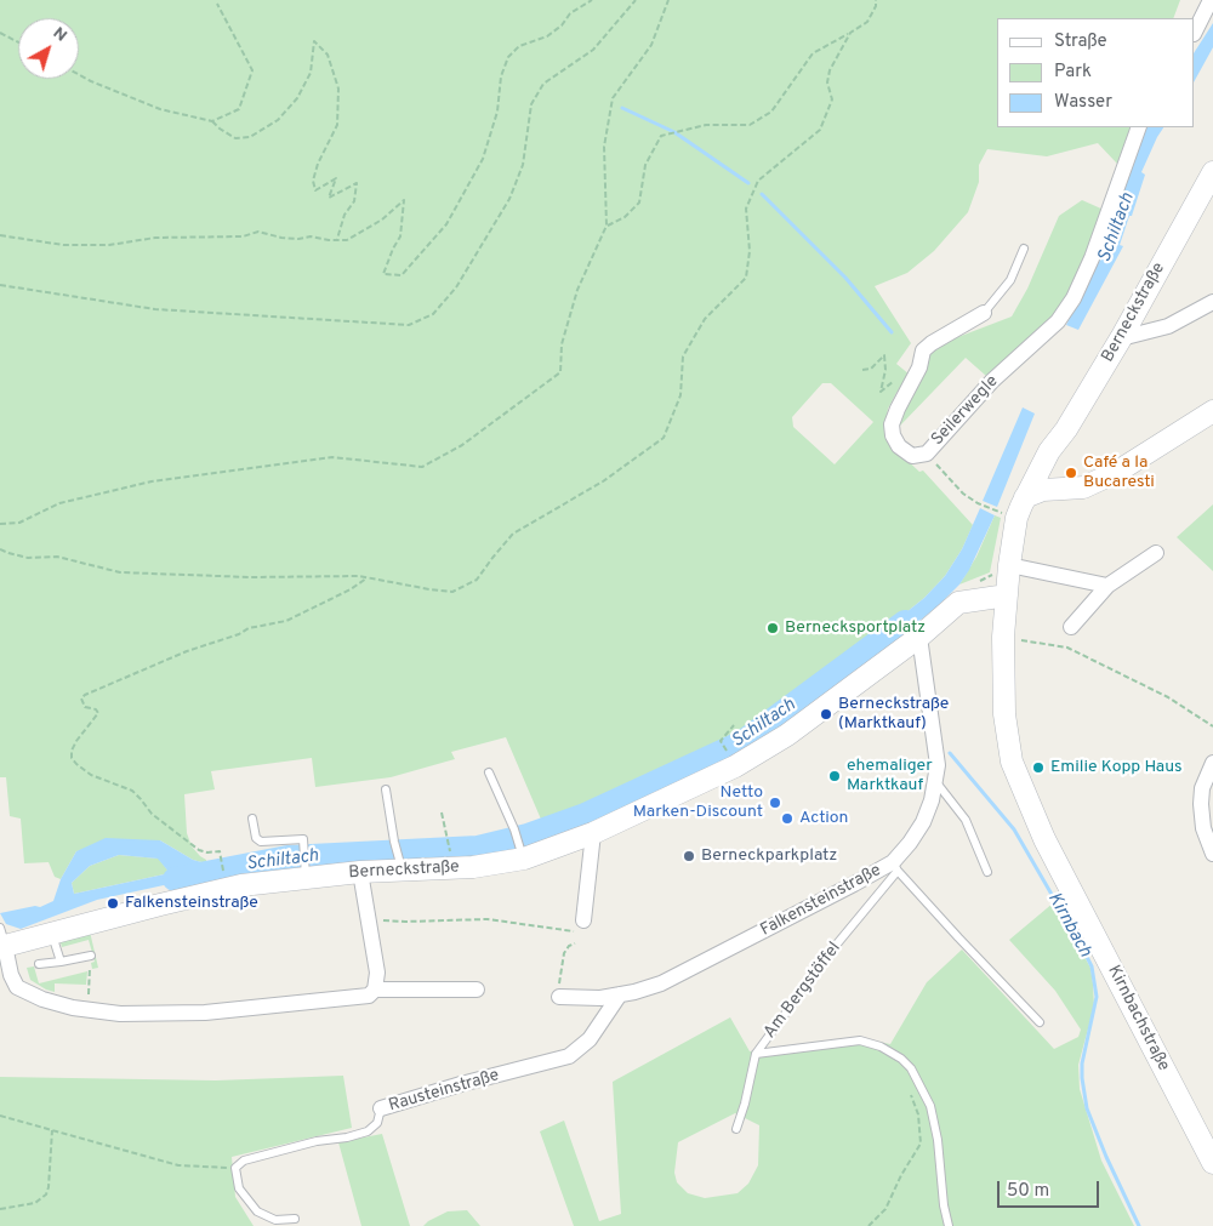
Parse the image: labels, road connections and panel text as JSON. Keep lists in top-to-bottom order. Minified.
{"streets":{"main road":["Berneckstraße","Kirnbachstraße"],"street":["Seilerwegle","Falkensteinstraße","Rausteinstraße"],"lane":["Am Bergstöffel"]},"crossings":[["Berneckstraße","Falkensteinstraße"],["Berneckstraße","Kirnbachstraße"],["Falkensteinstraße","Am Bergstöffel"],["Falkensteinstraße","Rausteinstraße"]],"water":["Schiltach","Kirnbach"],"places":["Café a la Bucaresti","Bernecksportplatz","Berneckstraße (Marktkauf)","Emilie Kopp Haus","ehemaliger Marktkauf","Netto Marken-Discount","Action","Berneckparkplatz","Falkensteinstraße"],"legend":["Straße","Park","Wasser"],"scale_bar":"50 m","north":"top right"}
